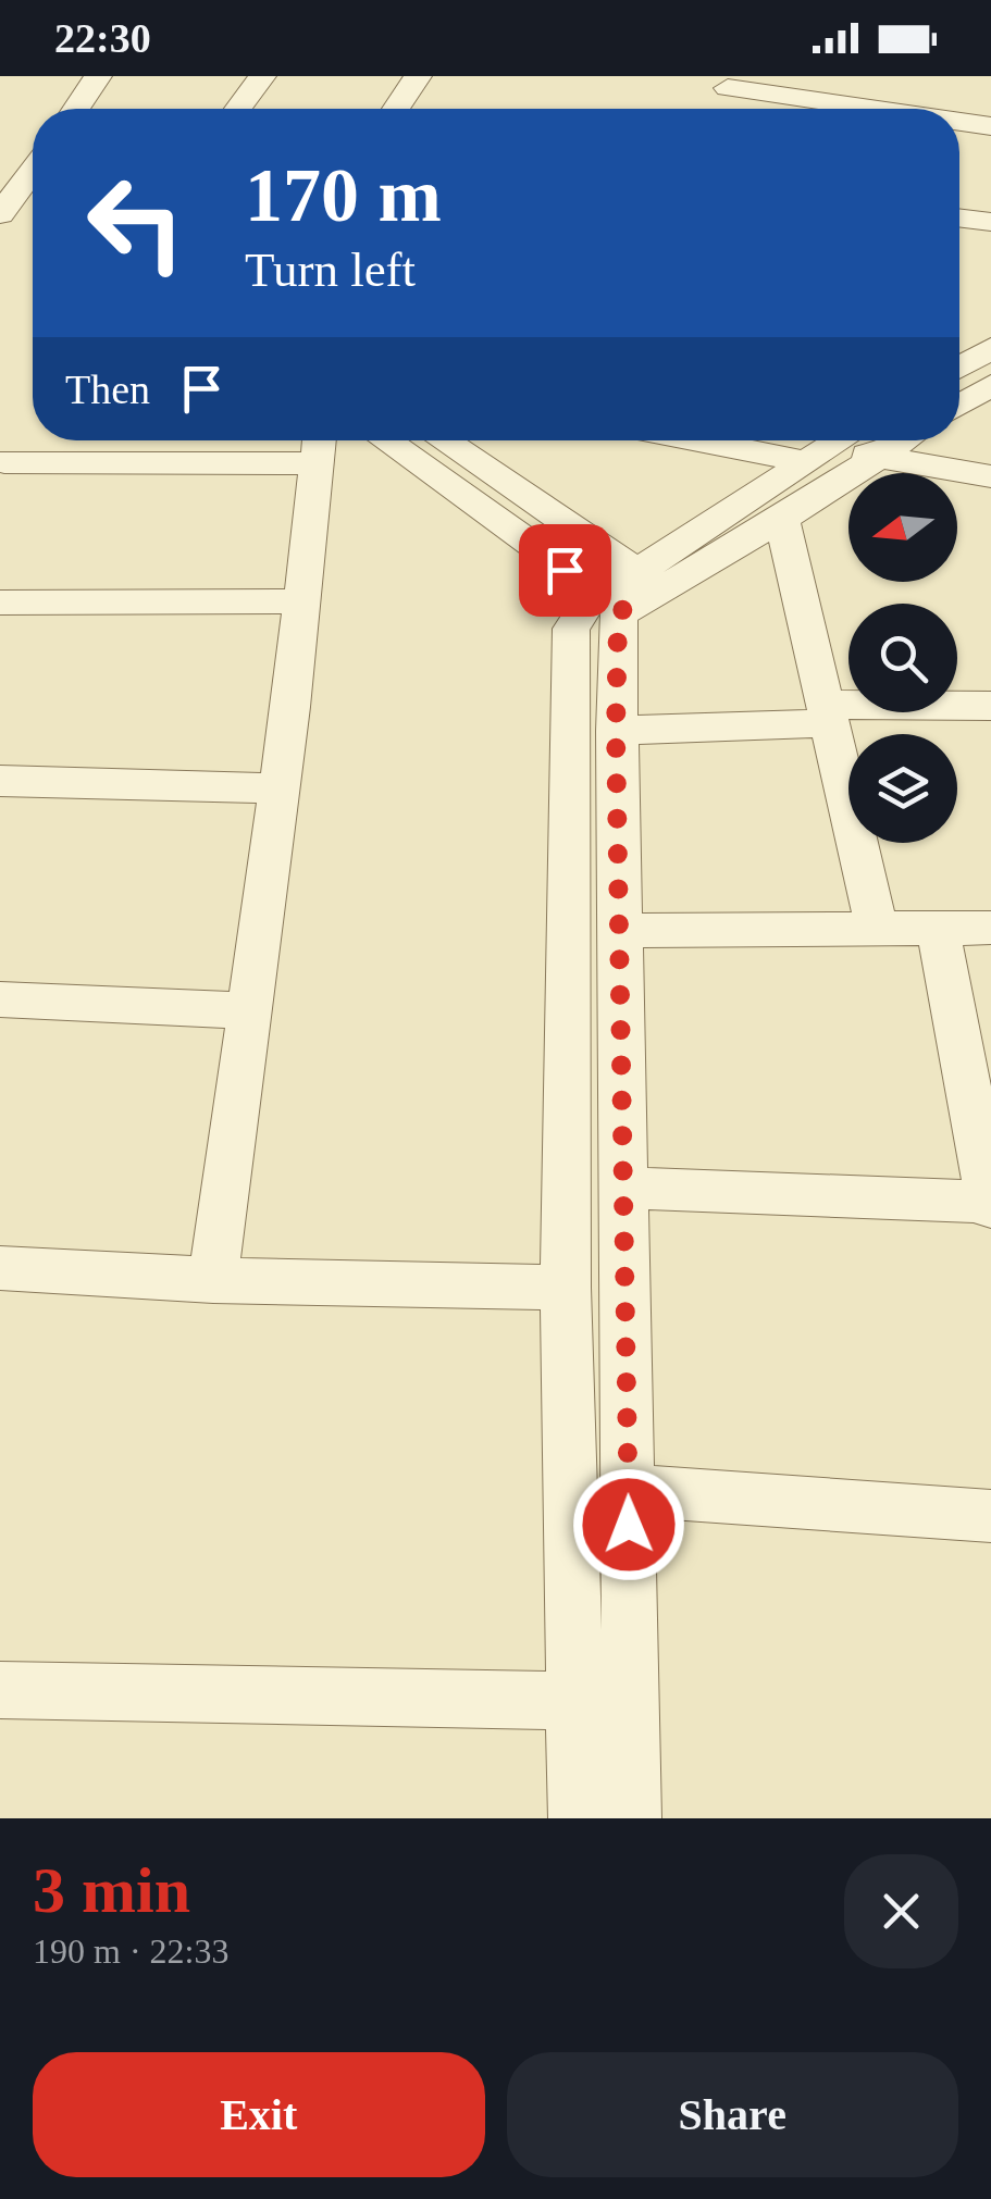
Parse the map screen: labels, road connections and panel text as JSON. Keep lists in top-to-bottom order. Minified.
{"north":"left","page":{"status":"22:30","turn":["170 m","Turn left"],"then":"Then","heading":["3 min","190 m · 22:33"],"buttons":["Exit","Share"]}}
